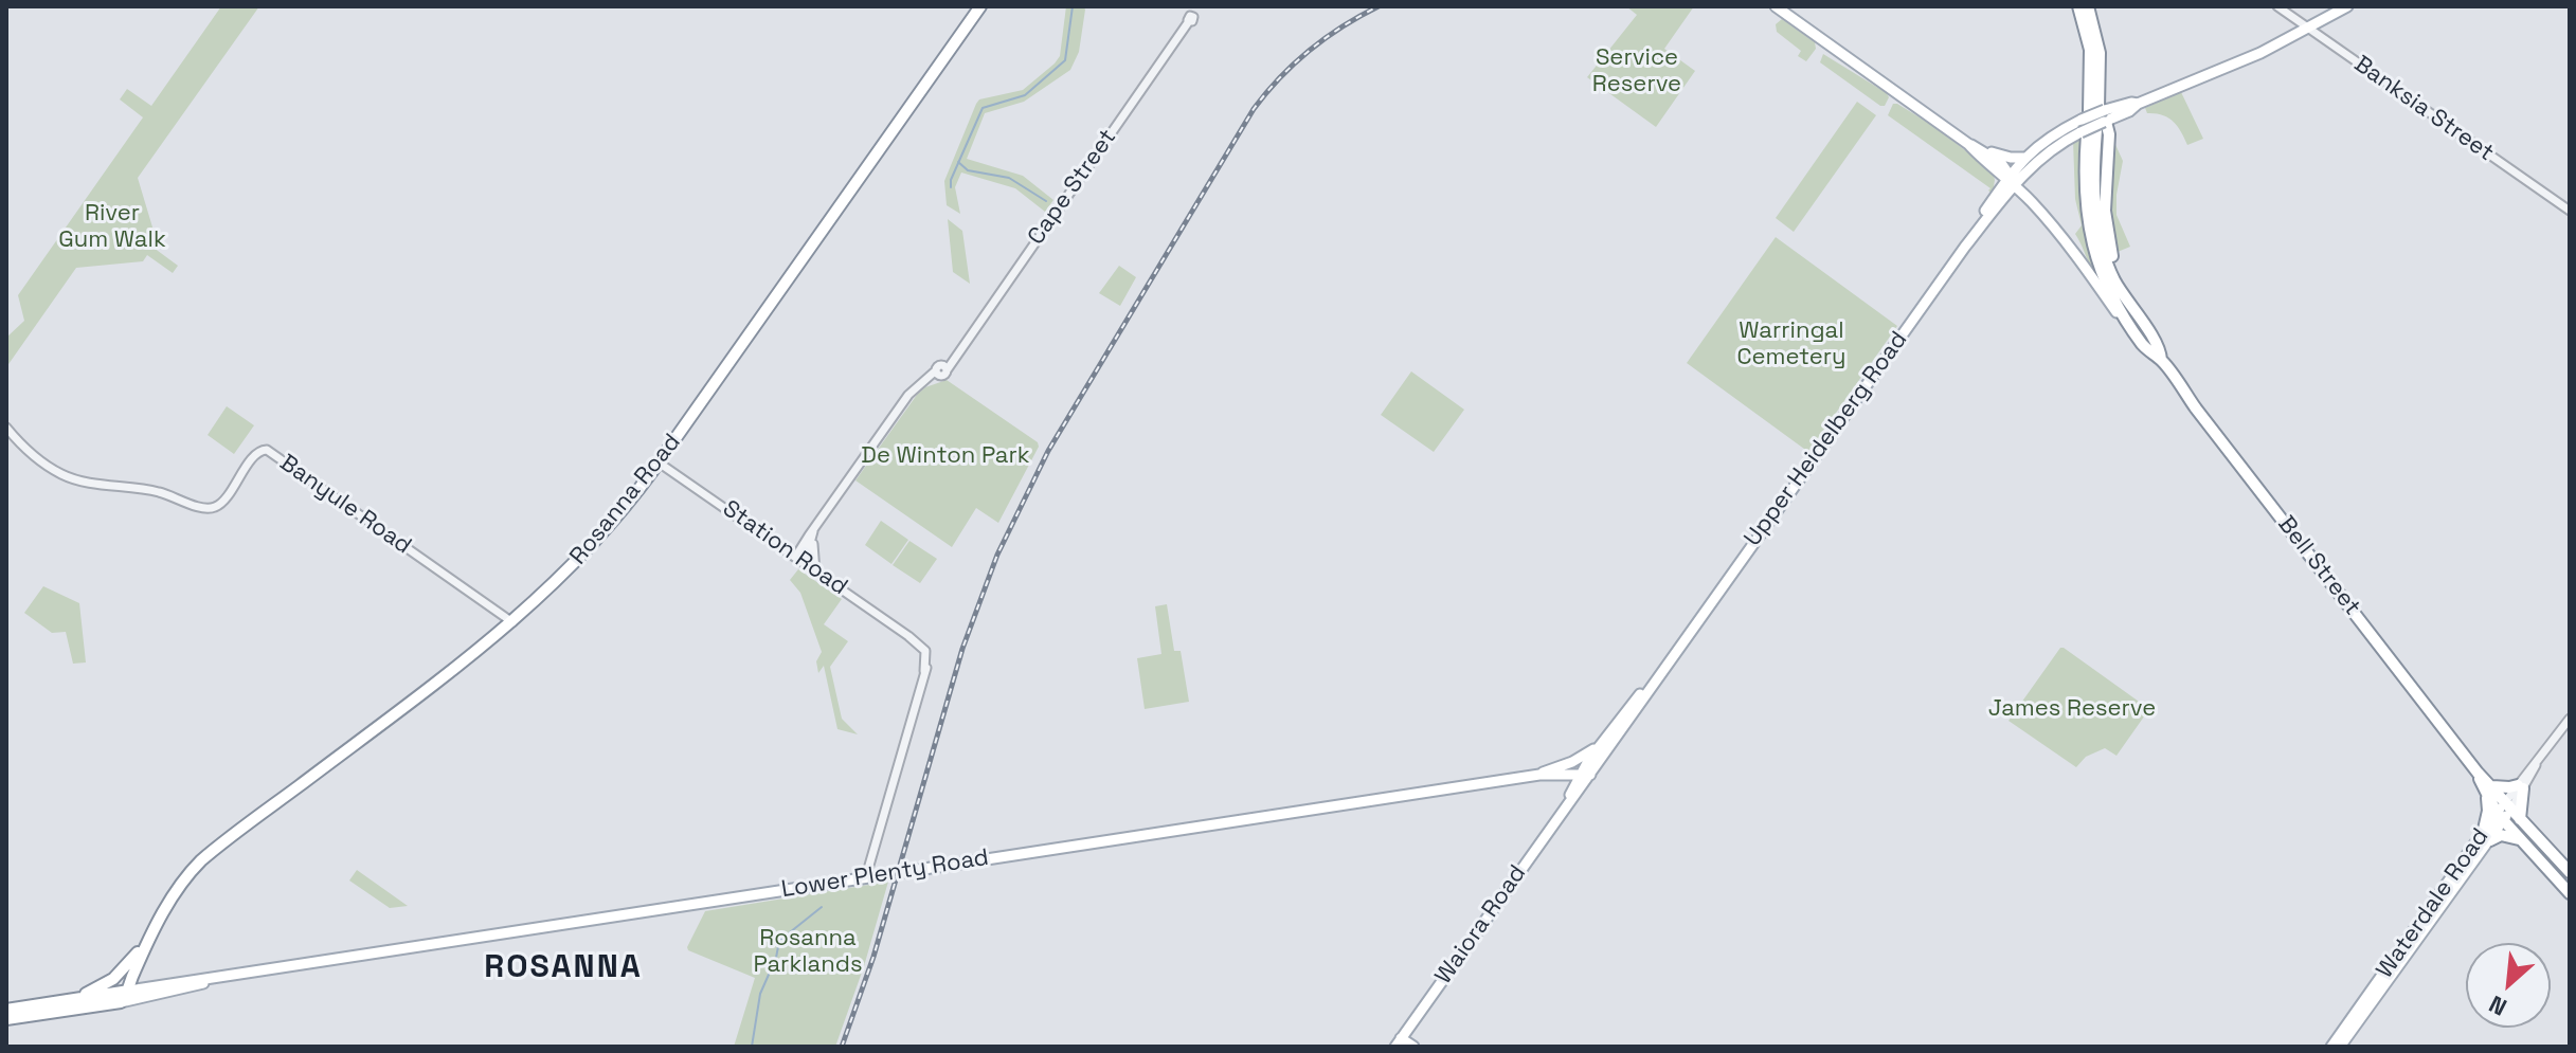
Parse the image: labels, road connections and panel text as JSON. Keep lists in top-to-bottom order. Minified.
{"streets":{"highway":["Rosanna Road","Bell Street","Lower Plenty Road"],"main road":["Upper Heidelberg Road","Waterdale Road","Waiora Road"],"street":["Banksia Street","Cape Street","Banyule Road","Station Road"]},"crossings":[["Banksia Street","Upper Heidelberg Road"],["Cape Street","Station Road"],["Upper Heidelberg Road","Bell Street"],["Upper Heidelberg Road","Lower Plenty Road"],["Upper Heidelberg Road","Waiora Road"],["Rosanna Road","Banyule Road"],["Rosanna Road","Station Road"],["Rosanna Road","Lower Plenty Road"],["Station Road","Lower Plenty Road"],["Bell Street","Waterdale Road"]],"districts":["ROSANNA"],"parks":["Service Reserve","River Gum Walk","Warringal Cemetery","De Winton Park","James Reserve","Rosanna Parklands"],"north":"bottom left"}
